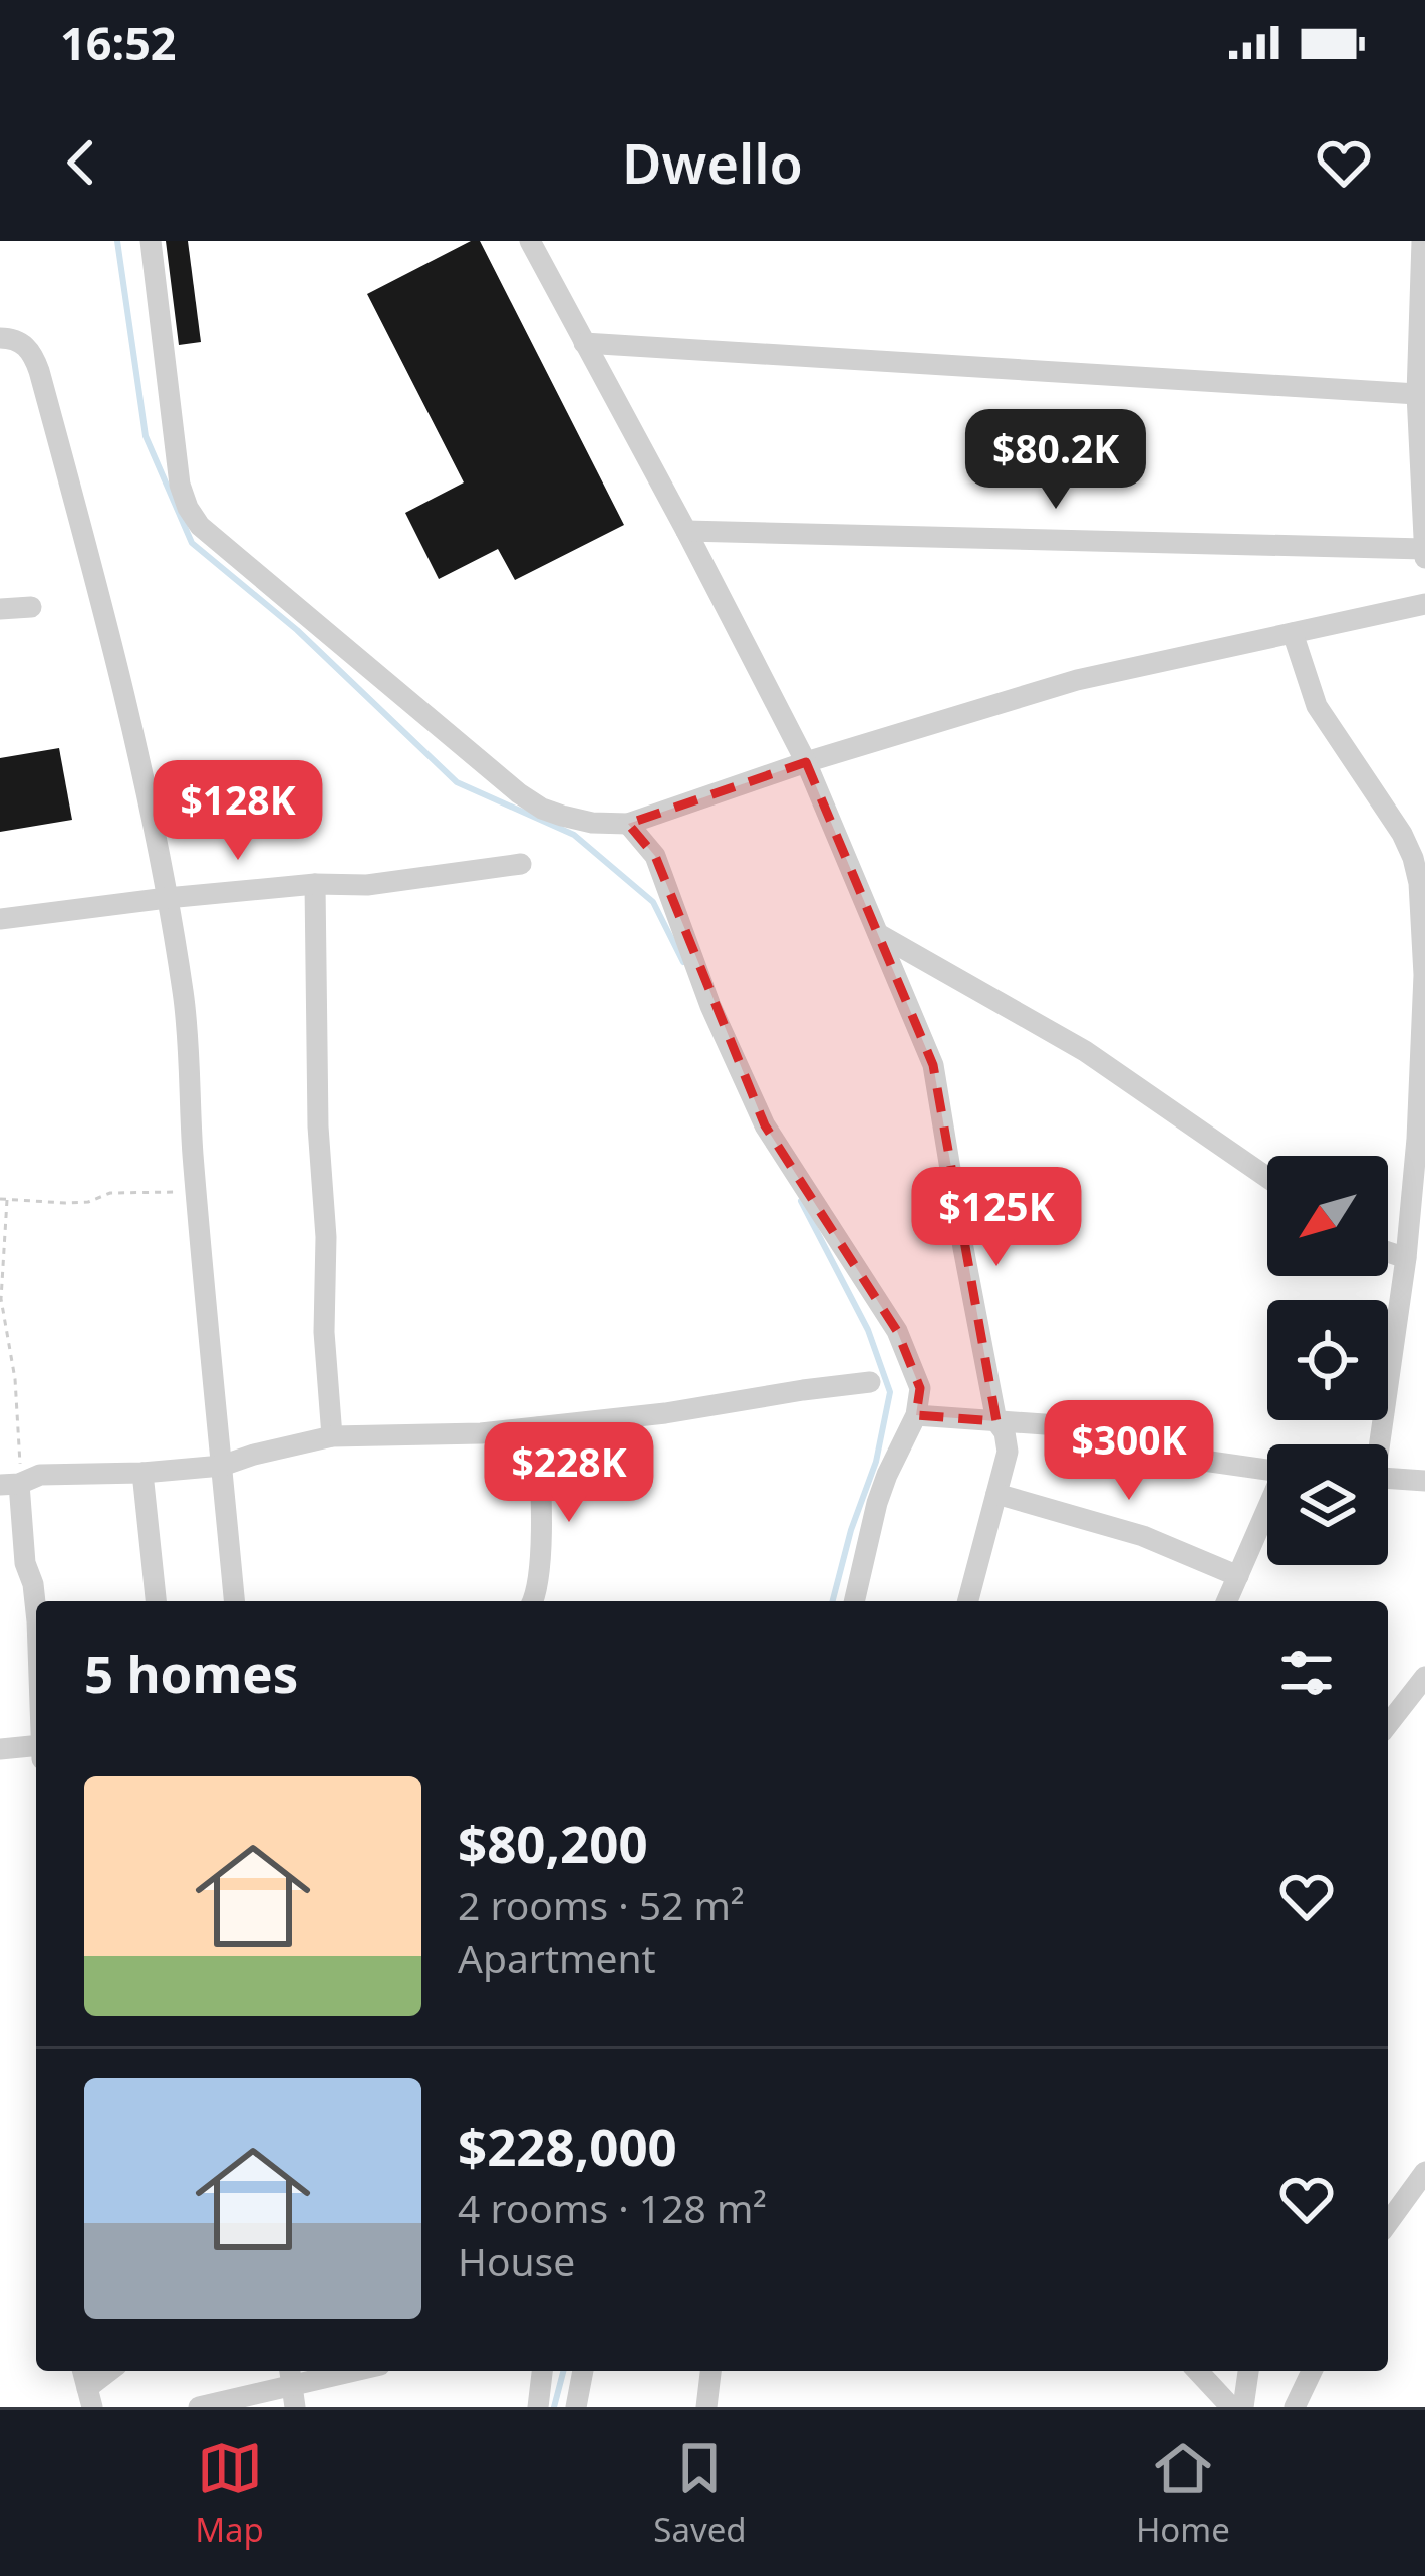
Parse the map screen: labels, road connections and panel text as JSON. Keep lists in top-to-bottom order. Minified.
{"north":"bottom left","page":{"status":"16:52","header":"Dwello","price":["$80.2K","$128K","$125K","$300K","$228K"],"heading":"5 homes","list":[{"name":"$80,200","note":"2 rooms · 52 m² · Apartment"},{"name":"$228,000","note":"4 rooms · 128 m² · House"}],"tabs":["Map","Saved","Home"]}}
